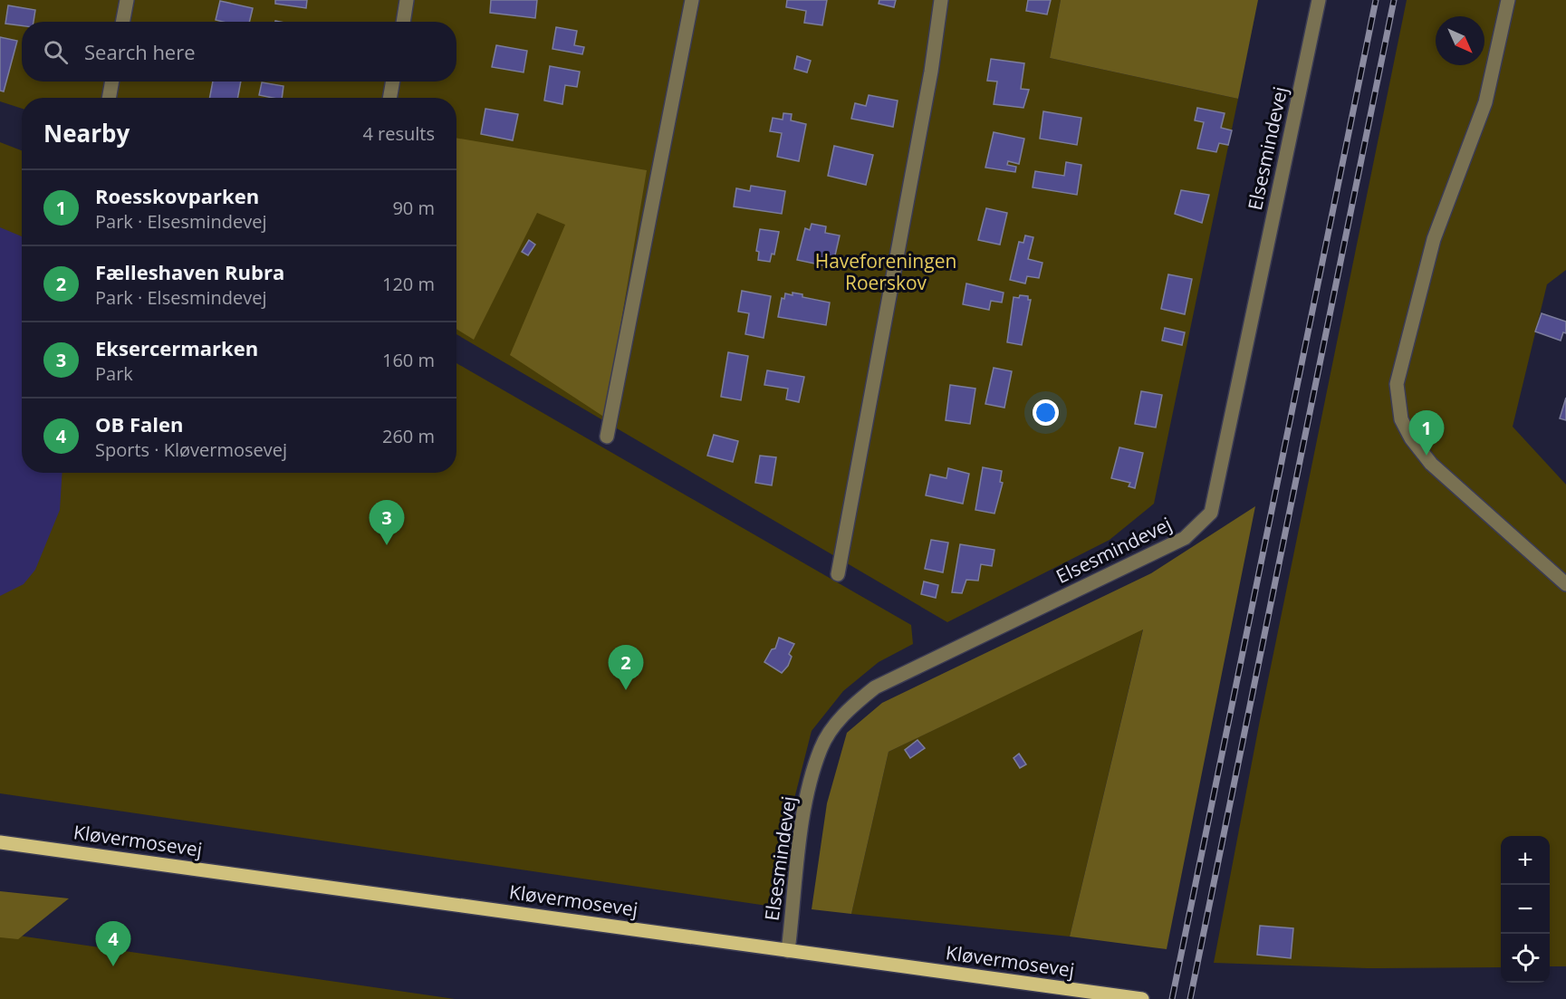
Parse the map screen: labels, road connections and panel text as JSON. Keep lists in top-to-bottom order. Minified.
{"streets":{"main road":["Kløvermosevej"],"street":["Elsesmindevej"]},"crossings":[["Elsesmindevej","Kløvermosevej"]],"parks":["Haveforeningen Roerskov"],"north":"bottom right","page":{"search":"Search here","heading":["Nearby","4 results"],"list":[{"mark":"1","name":"Roesskovparken","note":"Park · Elsesmindevej","value":"90 m"},{"mark":"2","name":"Fælleshaven Rubra","note":"Park · Elsesmindevej","value":"120 m"},{"mark":"3","name":"Eksercermarken","note":"Park","value":"160 m"},{"mark":"4","name":"OB Falen","note":"Sports · Kløvermosevej","value":"260 m"}],"pins":["1","3","2","4"],"map_buttons":["+","−"]}}
